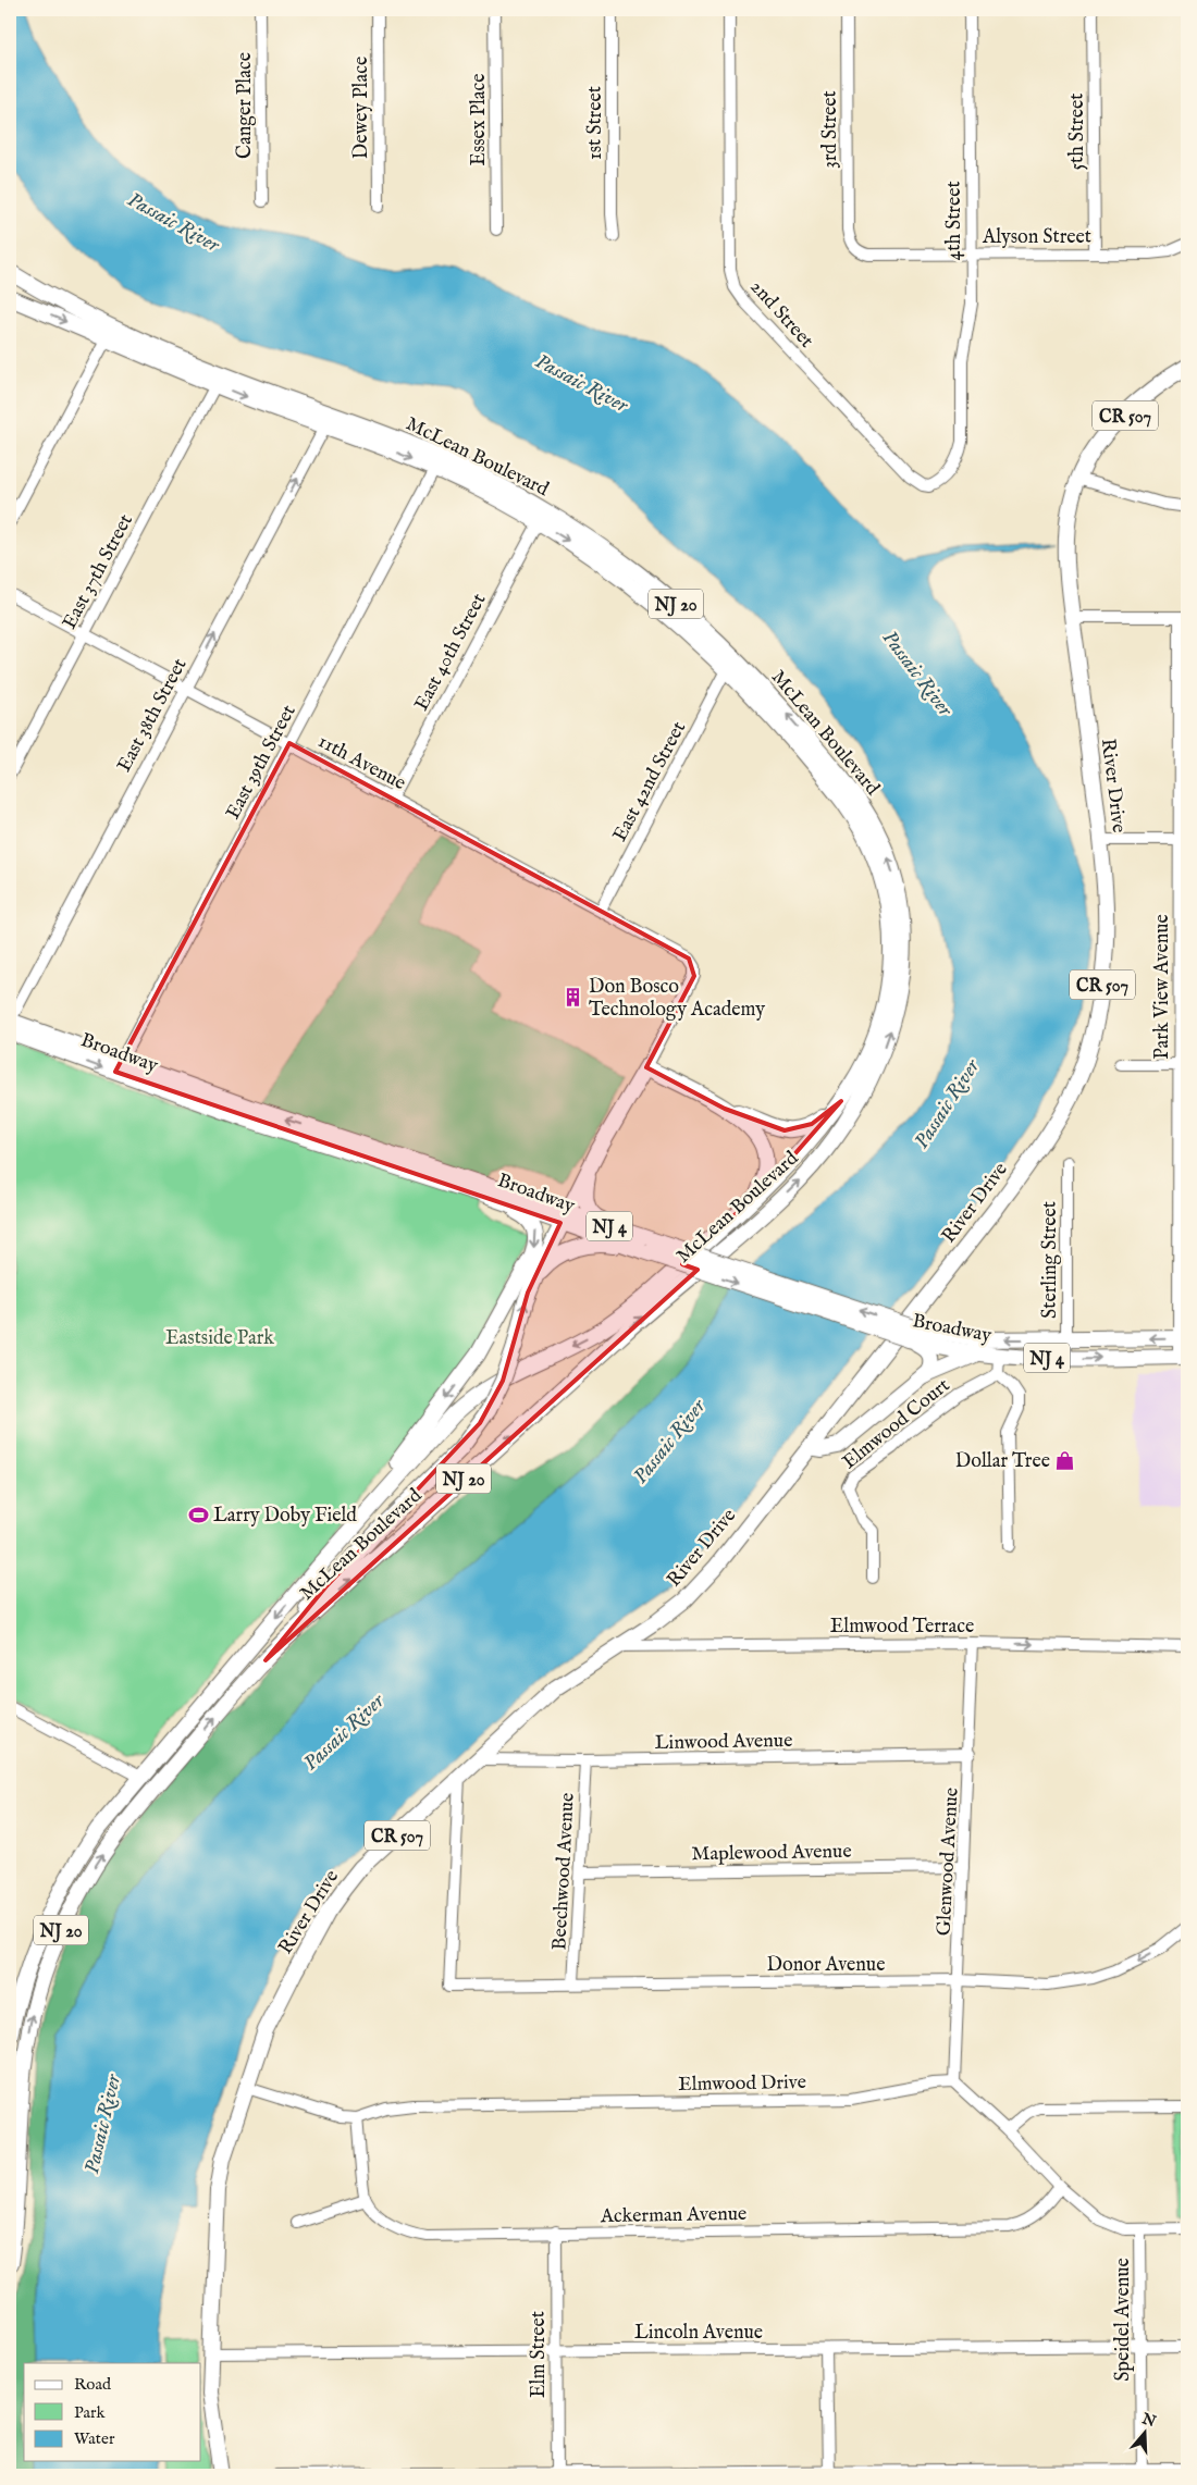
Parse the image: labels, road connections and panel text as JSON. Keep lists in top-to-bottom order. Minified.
{"streets":{"main road":["CR 507","McLean Boulevard","NJ 20","River Drive","Broadway","NJ 4"],"street":["Canger Place","Dewey Place","Essex Place","1st Street","3rd Street","5th Street","4th Street","Alyson Street","2nd Street","East 37th Street","East 40th Street","East 38th Street","East 39th Street","11th Avenue","East 42nd Street","Park View Avenue","Sterling Street","Elmwood Court","Elmwood Terrace","Linwood Avenue","Maplewood Avenue","Glenwood Avenue","Beechwood Avenue","Donor Avenue","Elmwood Drive","Ackerman Avenue","Speidel Avenue","Lincoln Avenue","Elm Street"]},"crossings":[["3rd Street","Alyson Street"],["5th Street","Alyson Street"],["4th Street","Alyson Street"],["4th Street","2nd Street"],["CR 507","River Drive"],["McLean Boulevard","East 37th Street"],["McLean Boulevard","East 40th Street"],["McLean Boulevard","East 38th Street"],["McLean Boulevard","East 39th Street"],["McLean Boulevard","East 42nd Street"],["East 37th Street","11th Avenue"],["East 40th Street","11th Avenue"],["East 38th Street","11th Avenue"],["East 38th Street","Broadway"],["East 39th Street","11th Avenue"],["East 39th Street","Broadway"],["11th Avenue","East 42nd Street"],["River Drive","Elmwood Terrace"],["River Drive","Linwood Avenue"],["River Drive","Donor Avenue"],["River Drive","Elmwood Drive"],["River Drive","Lincoln Avenue"],["Park View Avenue","Broadway"],["Broadway","Sterling Street"],["Elmwood Terrace","Glenwood Avenue"],["Linwood Avenue","Glenwood Avenue"],["Linwood Avenue","Beechwood Avenue"],["Maplewood Avenue","Glenwood Avenue"],["Maplewood Avenue","Beechwood Avenue"],["Glenwood Avenue","Donor Avenue"],["Glenwood Avenue","Elmwood Drive"],["Beechwood Avenue","Donor Avenue"],["Ackerman Avenue","Elm Street"],["Speidel Avenue","Lincoln Avenue"],["Lincoln Avenue","Elm Street"]],"one_way":["East 38th Street","Elmwood Terrace"],"water":["Passaic River"],"parks":["Eastside Park"],"places":{"building":["Don Bosco Technology Academy"],"shop":["Dollar Tree"],"sports":["Larry Doby Field"]},"legend":["Road","Park","Water"],"north":"top"}
